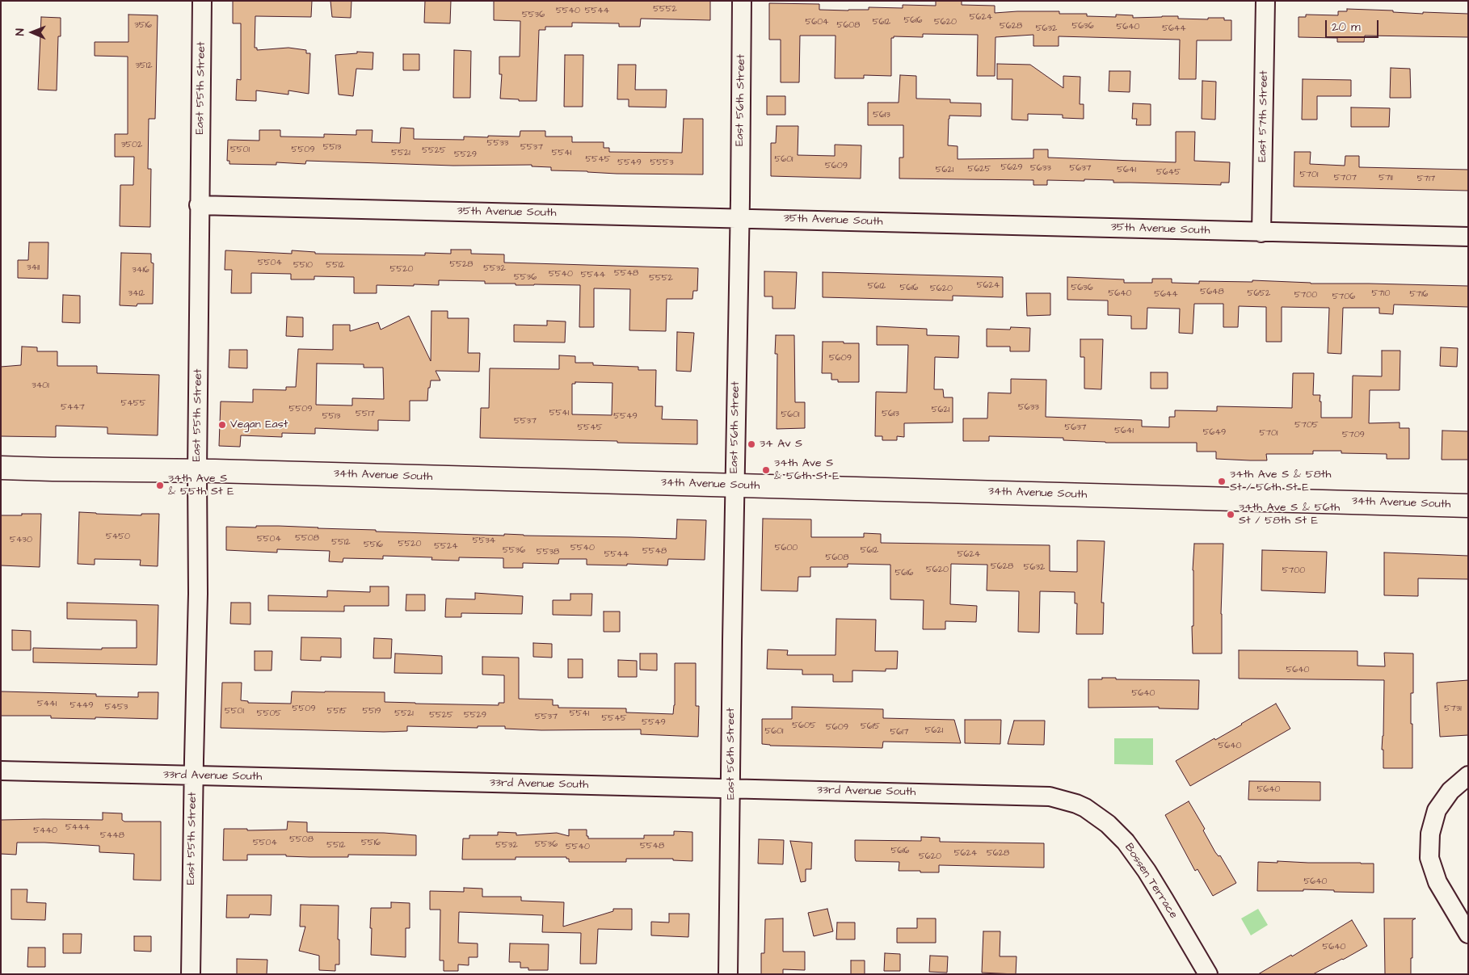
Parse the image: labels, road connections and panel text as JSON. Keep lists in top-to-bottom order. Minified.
{"streets":{"street":["East 55th Street","East 56th Street","East 57th Street","35th Avenue South","34th Avenue South","33rd Avenue South","Bossen Terrace"]},"crossings":[["East 55th Street","35th Avenue South"],["East 55th Street","34th Avenue South"],["East 55th Street","33rd Avenue South"],["East 56th Street","35th Avenue South"],["East 56th Street","34th Avenue South"],["East 56th Street","33rd Avenue South"],["East 57th Street","35th Avenue South"],["33rd Avenue South","Bossen Terrace"]],"places":["Vegan East","34 Av S","34th Ave S & 56th St E","34th Ave S & 58th St / 56th St E","34th Ave S & 55th St E","34th Ave S & 56th St / 58th St E"],"house_numbers":["5552","5540","5544","5536","5624","5616","5604","5612","5620","3516","5608","5628","5636","5640","5632","5644","3512","5613","5533","3502","5513","5537","5501","5509","5525","5521","5541","5529","5545","5601","5549","5553","5609","5629","5633","5637","5625","5621","5641","5645","5701","5707","5711","5717","5504","5528","5510","5512","3411","5532","5520","3416","5548","5540","5544","5536","5552","5624","5612","5616","5636","5620","5648","3412","5640","5652","5710","5644","5716","5700","5706","5609","3401","5455","5447","5633","5509","5621","5541","5517","5613","5601","5513","5549","5537","5705","5545","5637","5641","5649","5701","5709","5450","5508","5504","5430","5534","5512","5520","5516","5524","5540","5600","5536","5612","5548","5538","5544","5624","5608","5628","5632","5620","5700","5616","5640","5640","5441","5449","5453","5509","5731","5501","5515","5519","5505","5521","5541","5525","5529","5537","5545","5549","5605","5615","5609","5621","5601","5617","5640","5640","5444","5440","5448","5508","5504","5516","5536","5512","5532","5548","5540","5616","5624","5628","5620","5640","5640"],"scale_bar":"20 m","north":"left"}
